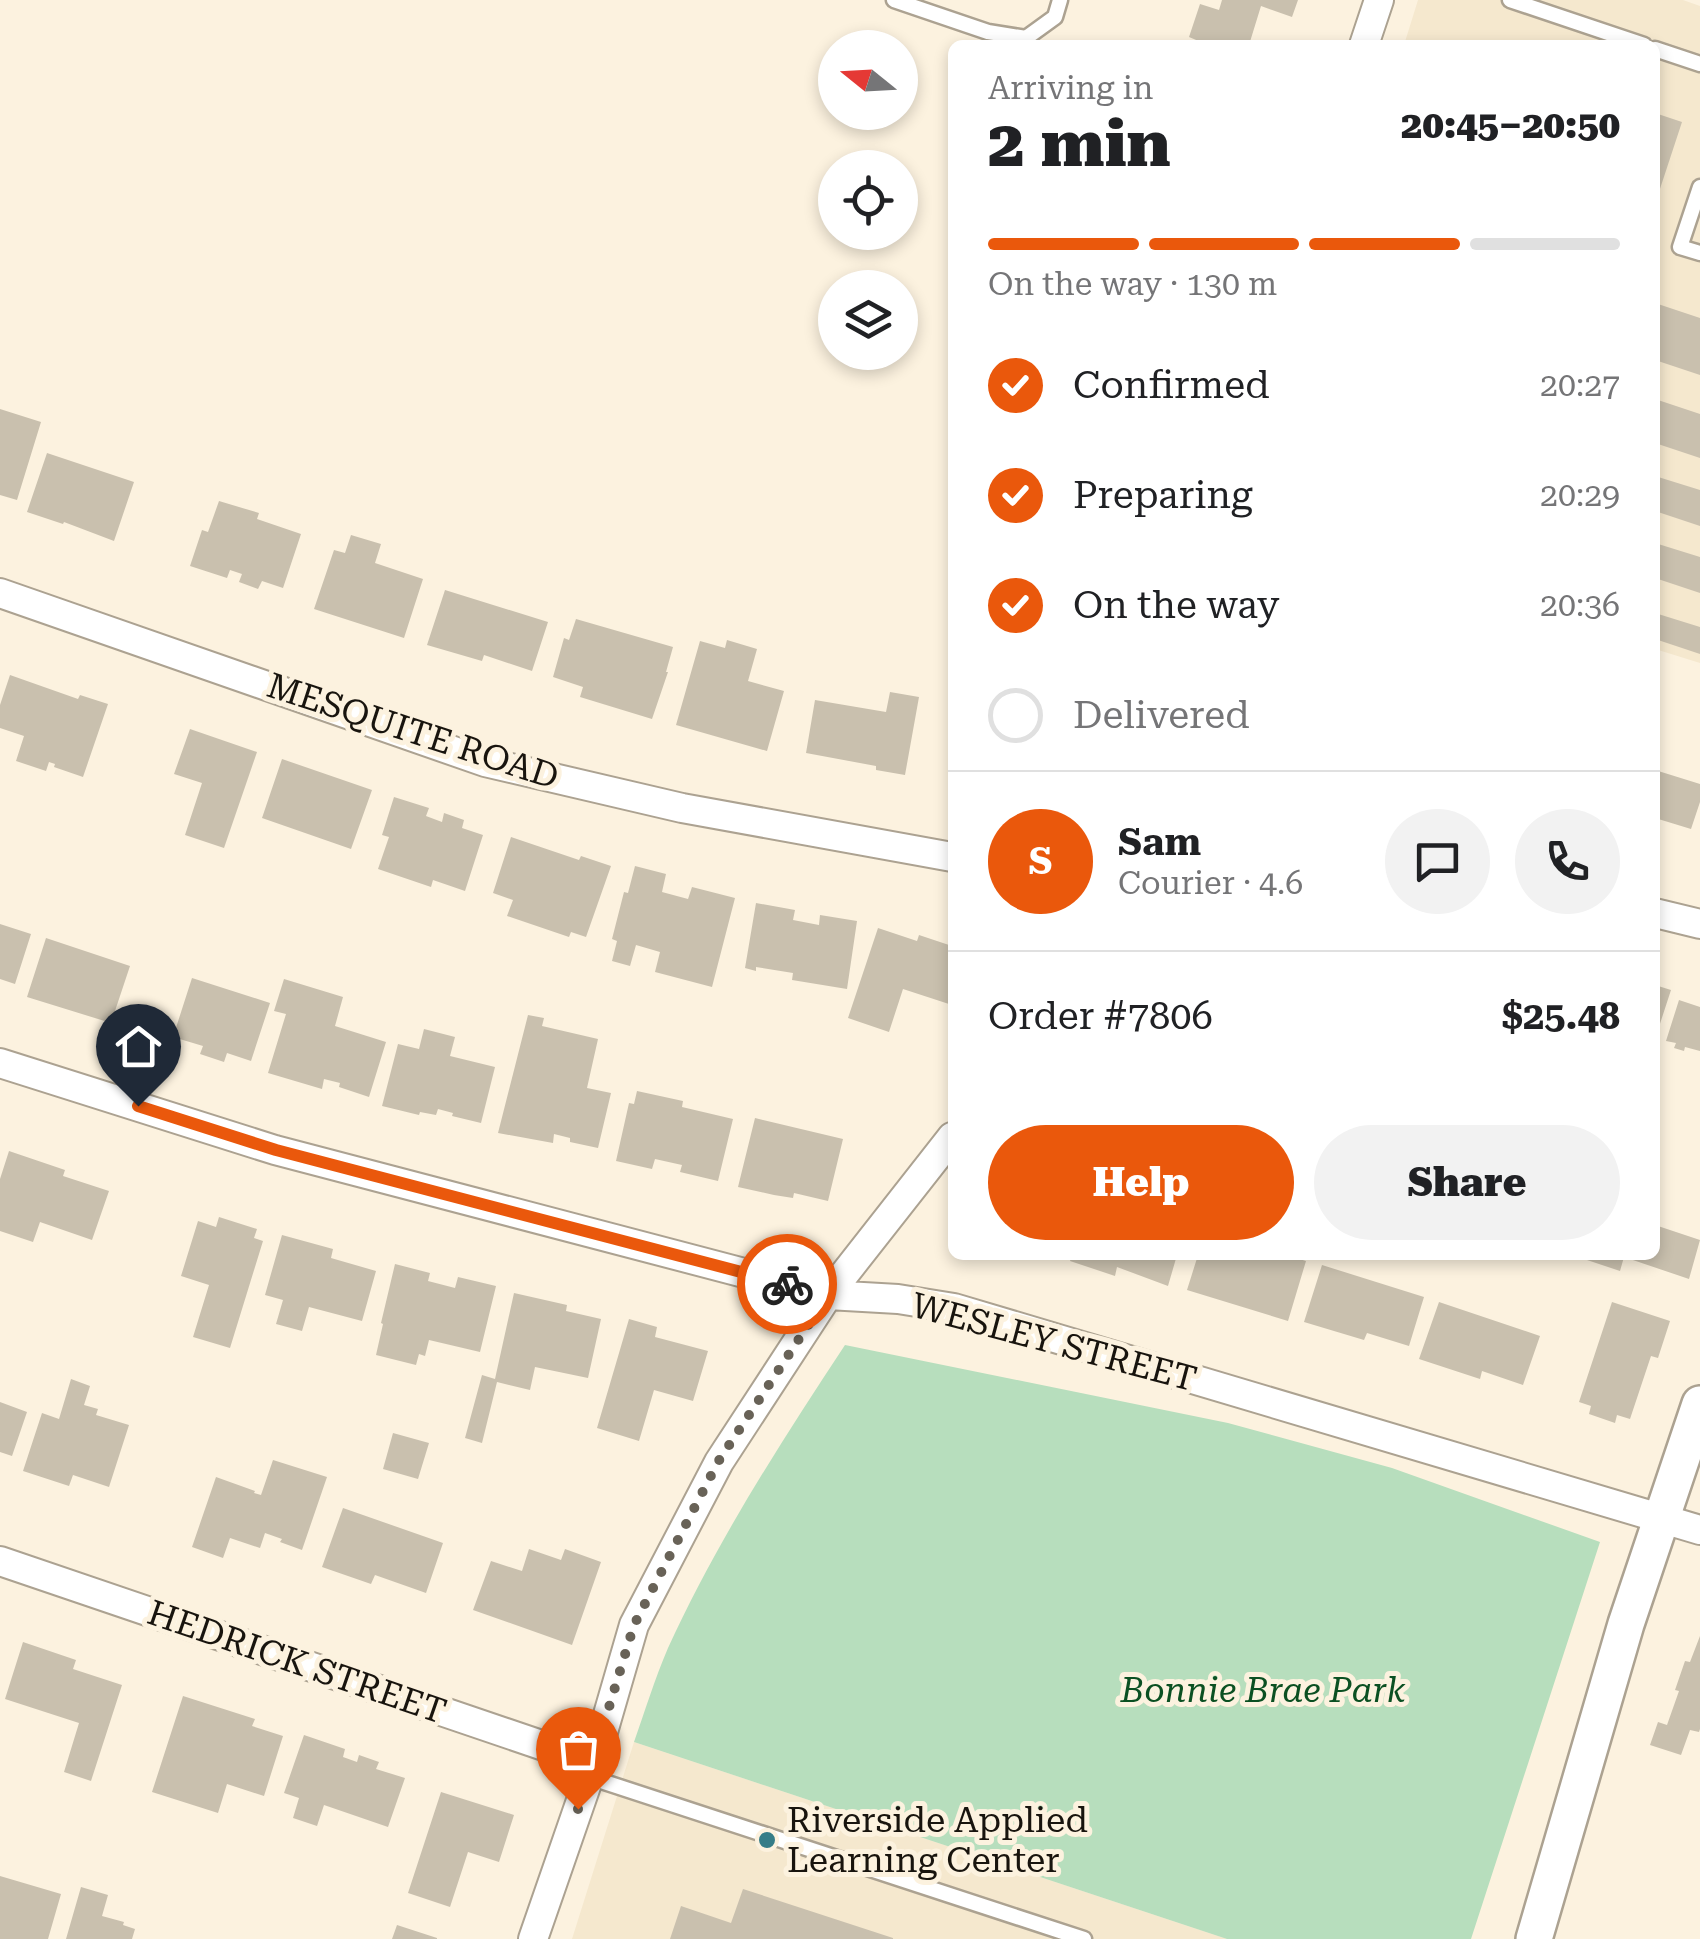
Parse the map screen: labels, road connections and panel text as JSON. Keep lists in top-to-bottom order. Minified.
{"streets":{"street":["MESQUITE ROAD","WESLEY STREET","HEDRICK STREET"]},"parks":["Bonnie Brae Park"],"places":["Riverside Applied Learning Center"],"north":"left","page":{"heading":["2 min","Arriving in","20:45–20:50"],"panel":["Sam","Courier · 4.6","Order #7806","$25.48"],"bar":"On the way · 130 m","list":[["Confirmed","20:27"],["Preparing","20:29"],["On the way","20:36"],"Delivered"],"round":"S","buttons":["Help","Share"]}}
